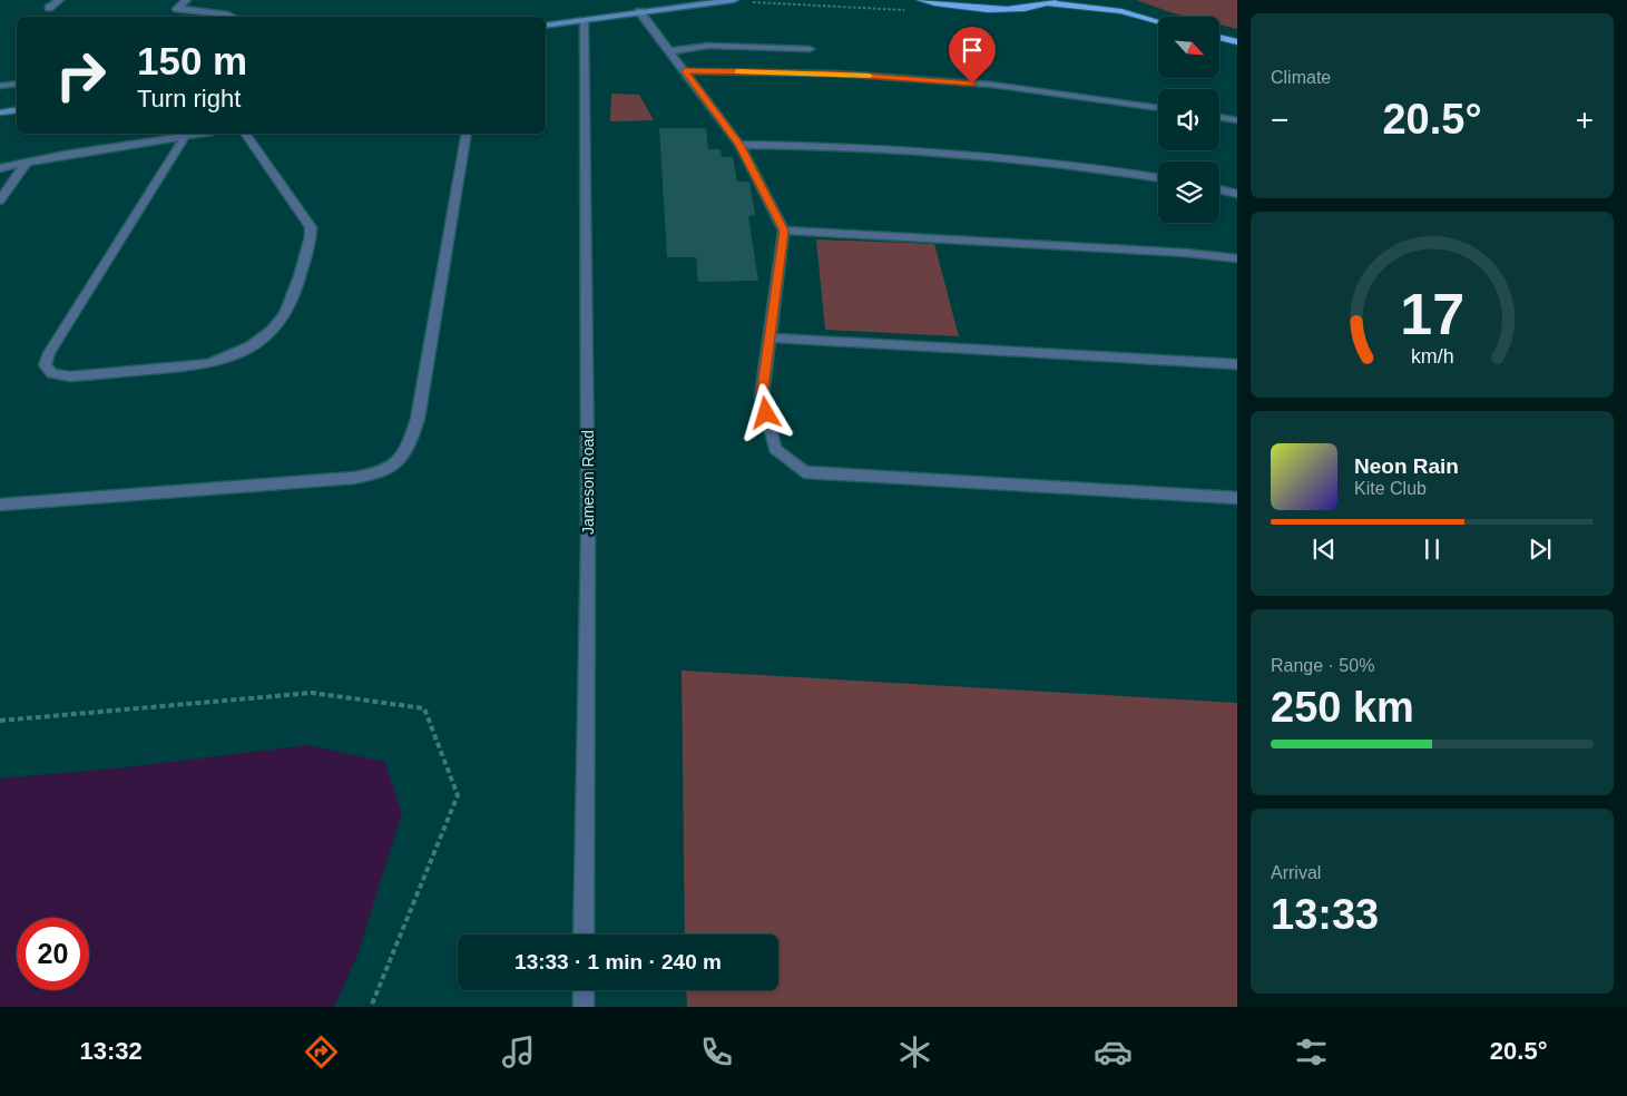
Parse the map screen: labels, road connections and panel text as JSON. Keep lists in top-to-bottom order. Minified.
{"streets":{"street":["Jameson Road"]},"north":"bottom right","page":{"tile":["Climate",["Range · 50%","250 km"],["Arrival","13:33"]],"turn":["150 m","Turn right"],"heat":["−","20.5°","+"],"song":["Neon Rain","Kite Club"],"limit":"20","trip":"13:33 · 1 min · 240 m","tabs":["13:32","20.5°"],"gauge":["17","km/h"]}}
